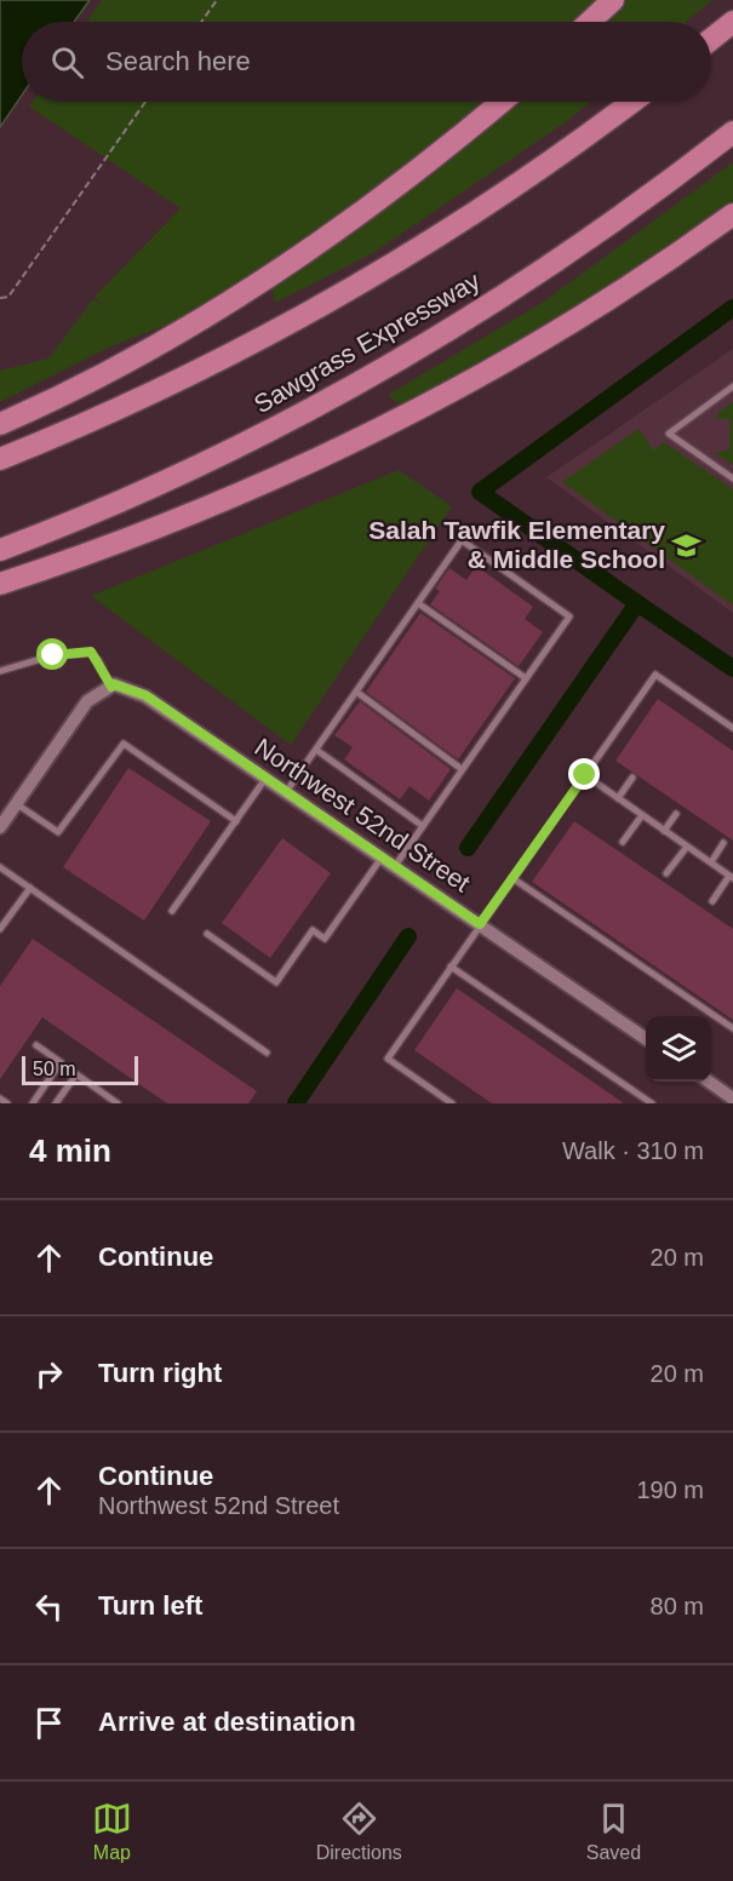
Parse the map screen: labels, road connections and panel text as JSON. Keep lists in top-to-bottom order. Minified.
{"streets":{"highway":["Sawgrass Expressway"],"street":["Northwest 52nd Street"]},"places":{"school or university":["Salah Tawfik Elementary & Middle School"]},"scale_bar":"50 m","page":{"search":"Search here","scale":"50 m","heading":["4 min","Walk · 310 m"],"list":[["Continue","20 m"],["Turn right","20 m"],["Continue","Northwest 52nd Street","190 m"],["Turn left","80 m"],"Arrive at destination"],"nav":["Map","Directions","Saved"]}}
